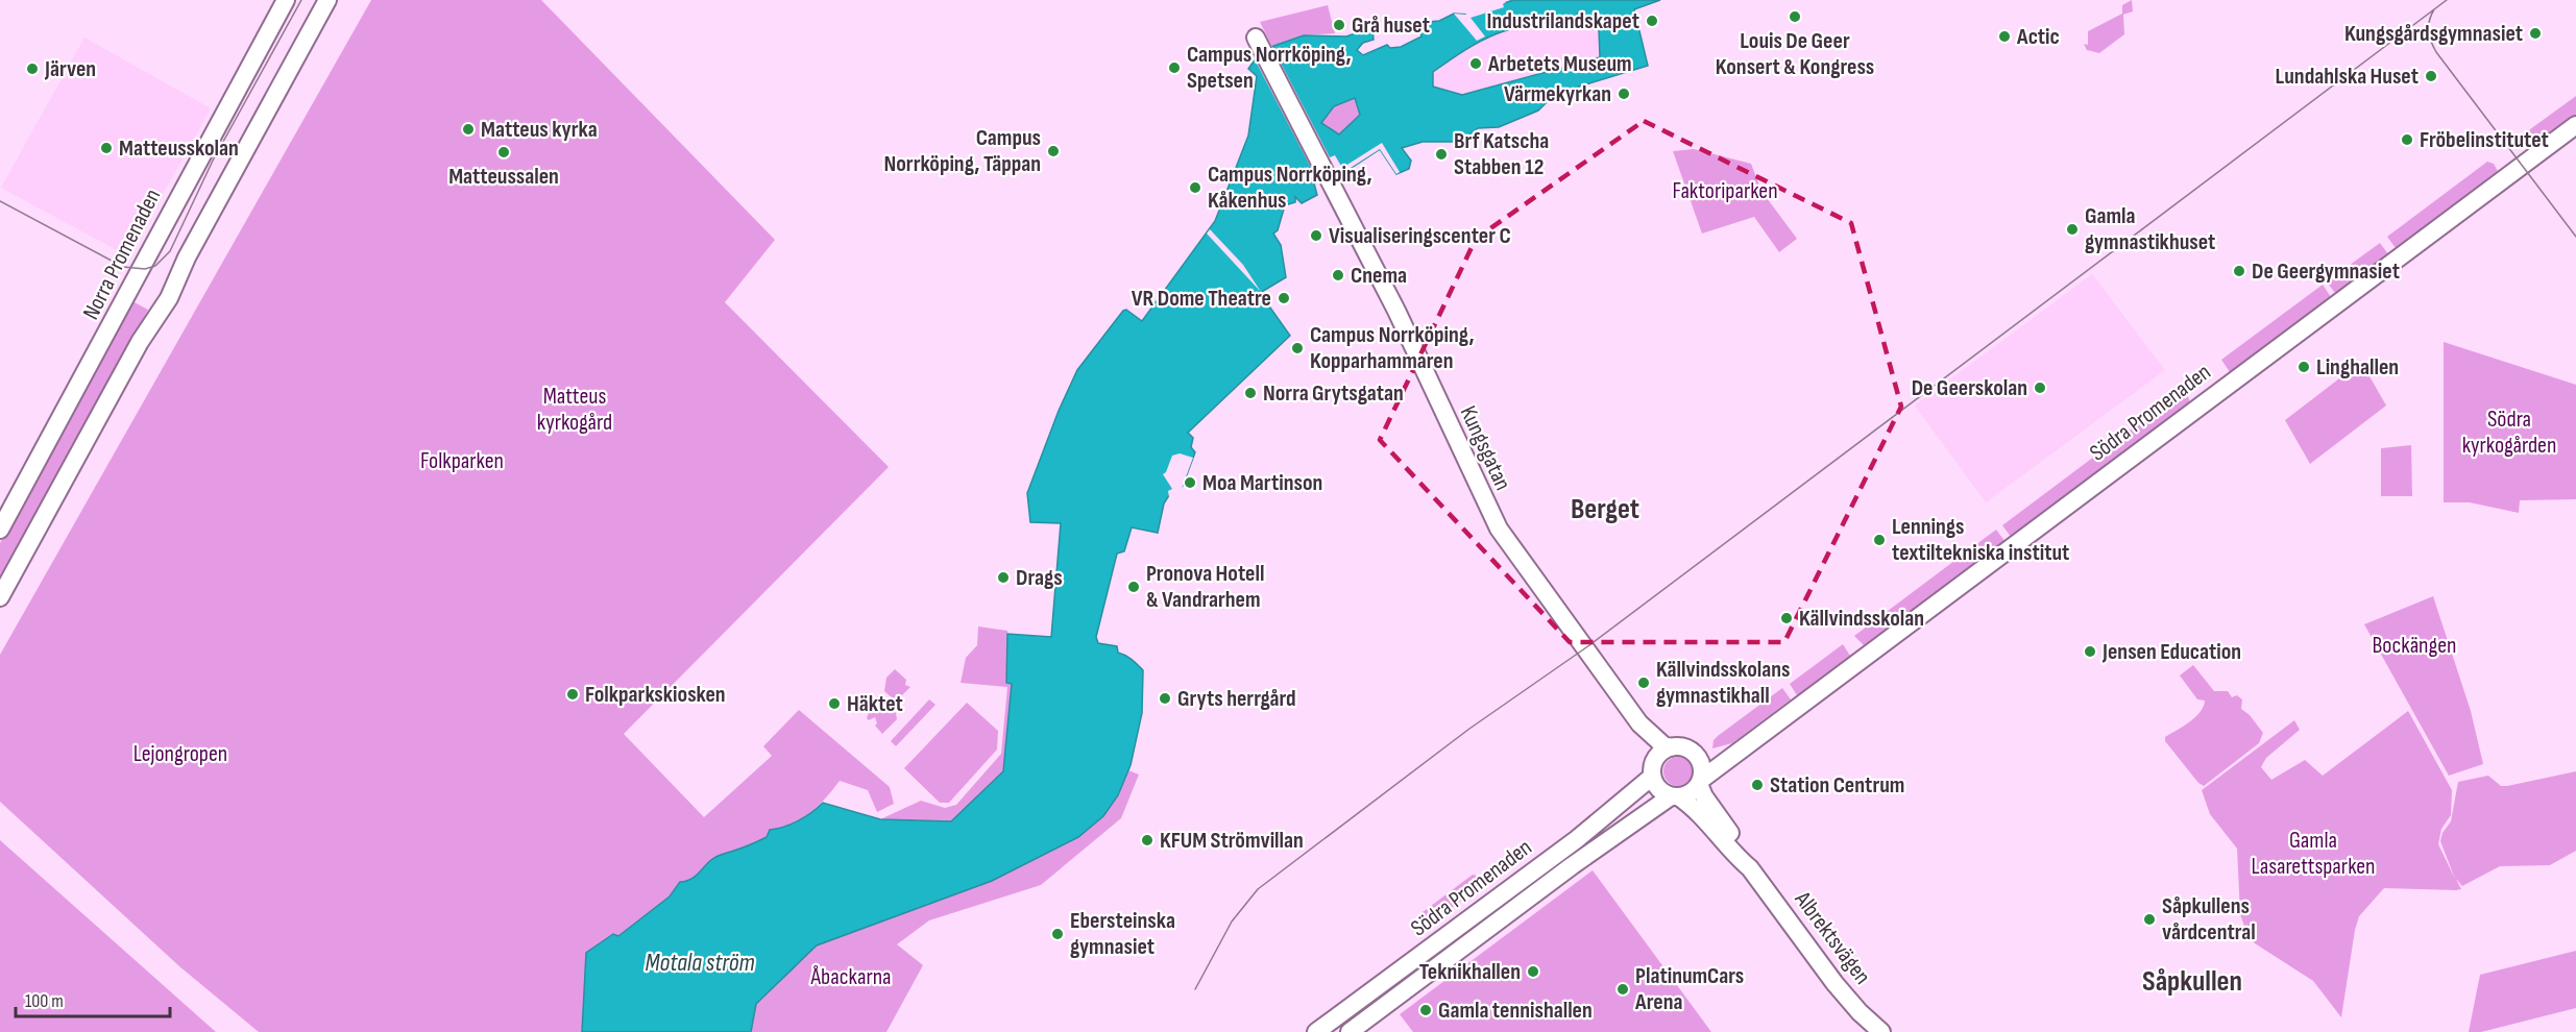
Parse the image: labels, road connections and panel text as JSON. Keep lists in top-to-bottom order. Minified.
{"streets":{"main road":["Norra Promenaden","Södra Promenaden","Kungsgatan","Albrektsvägen"]},"crossings":[["Södra Promenaden","Kungsgatan"],["Södra Promenaden","Albrektsvägen"],["Kungsgatan","Albrektsvägen"]],"districts":["Berget","Såpkullen"],"water":["Motala ström"],"parks":["Faktoriparken","Matteus kyrkogård","Södra kyrkogården","Folkparken","Bockängen","Lejongropen","Gamla Lasarettsparken","Åbackarna"],"places":["Louis De Geer Konsert & Kongress","Industrilandskapet","Grå huset","Kungsgårdsgymnasiet","Actic","Arbetets Museum","Campus Norrköping, Spetsen","Järven","Lundahlska Huset","Värmekyrkan","Matteus kyrka","Fröbelinstitutet","Matteusskolan","Campus Norrköping, Täppan","Matteussalen","Brf Katscha Stabben 12","Campus Norrköping, Kåkenhus","Gamla gymnastikhuset","Visualiseringscenter C","De Geergymnasiet","Cnema","VR Dome Theatre","Campus Norrköping, Kopparhammaren","Linghallen","De Geerskolan","Norra Grytsgatan","Moa Martinson","Lennings textiltekniska institut","Drags","Pronova Hotell & Vandrarhem","Källvindsskolan","Jensen Education","Källvindsskolans gymnastikhall","Folkparkskiosken","Gryts herrgård","Häktet","Station Centrum","KFUM Strömvillan","Såpkullens vårdcentral","Ebersteinska gymnasiet","Teknikhallen","PlatinumCars Arena","Gamla tennishallen"],"scale_bar":"100 m"}
